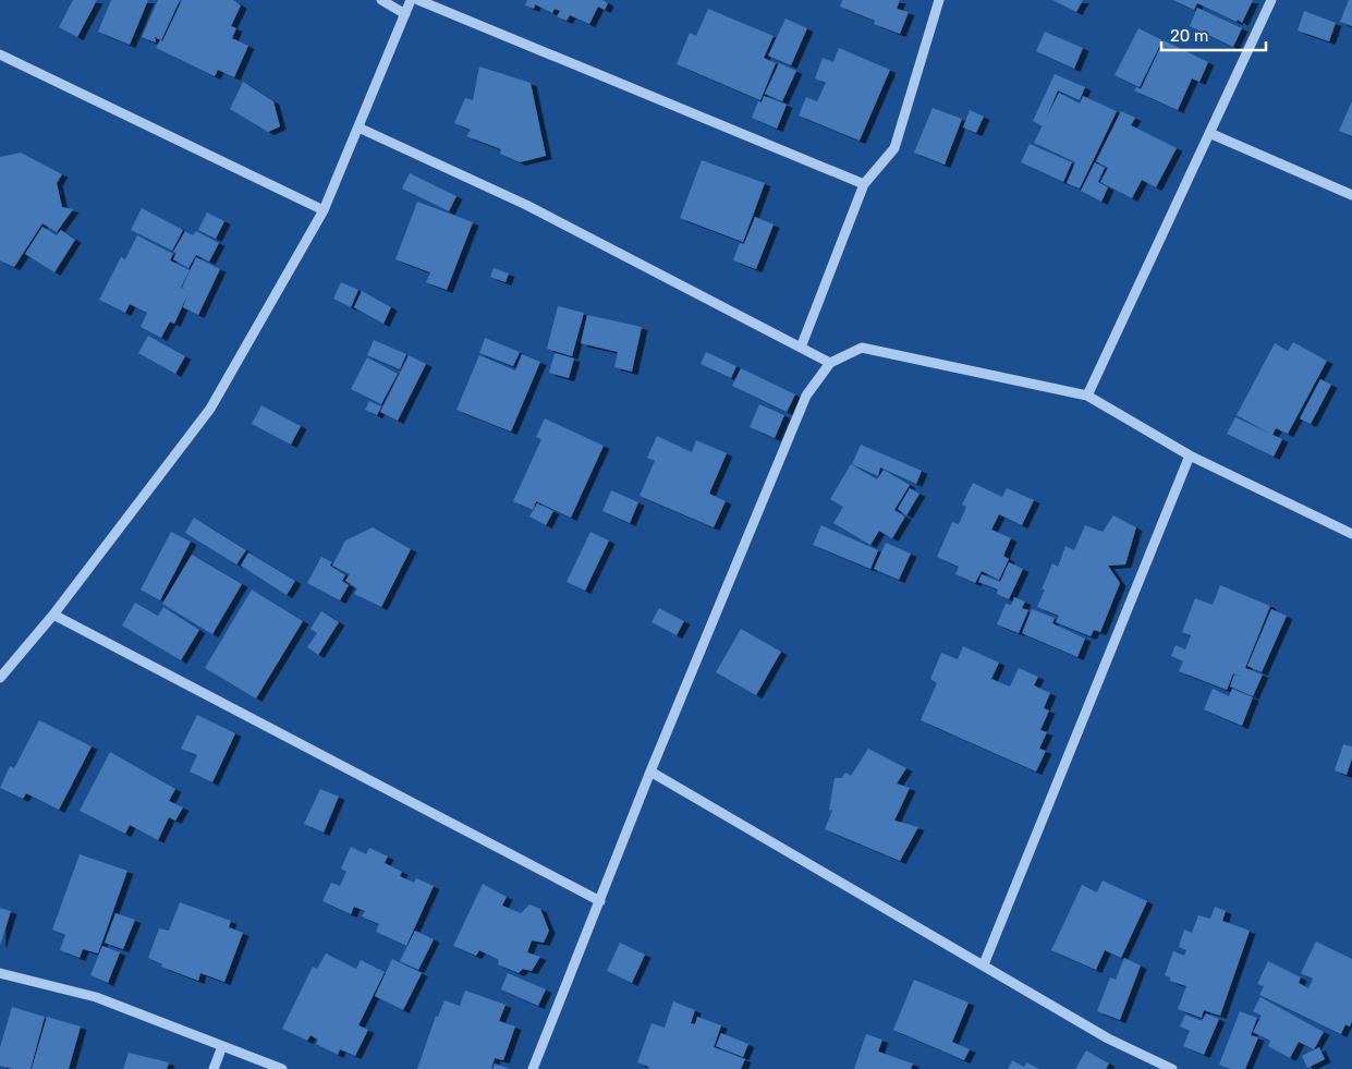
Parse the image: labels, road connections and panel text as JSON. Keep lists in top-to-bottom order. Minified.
{"scale_bar":"20 m"}
